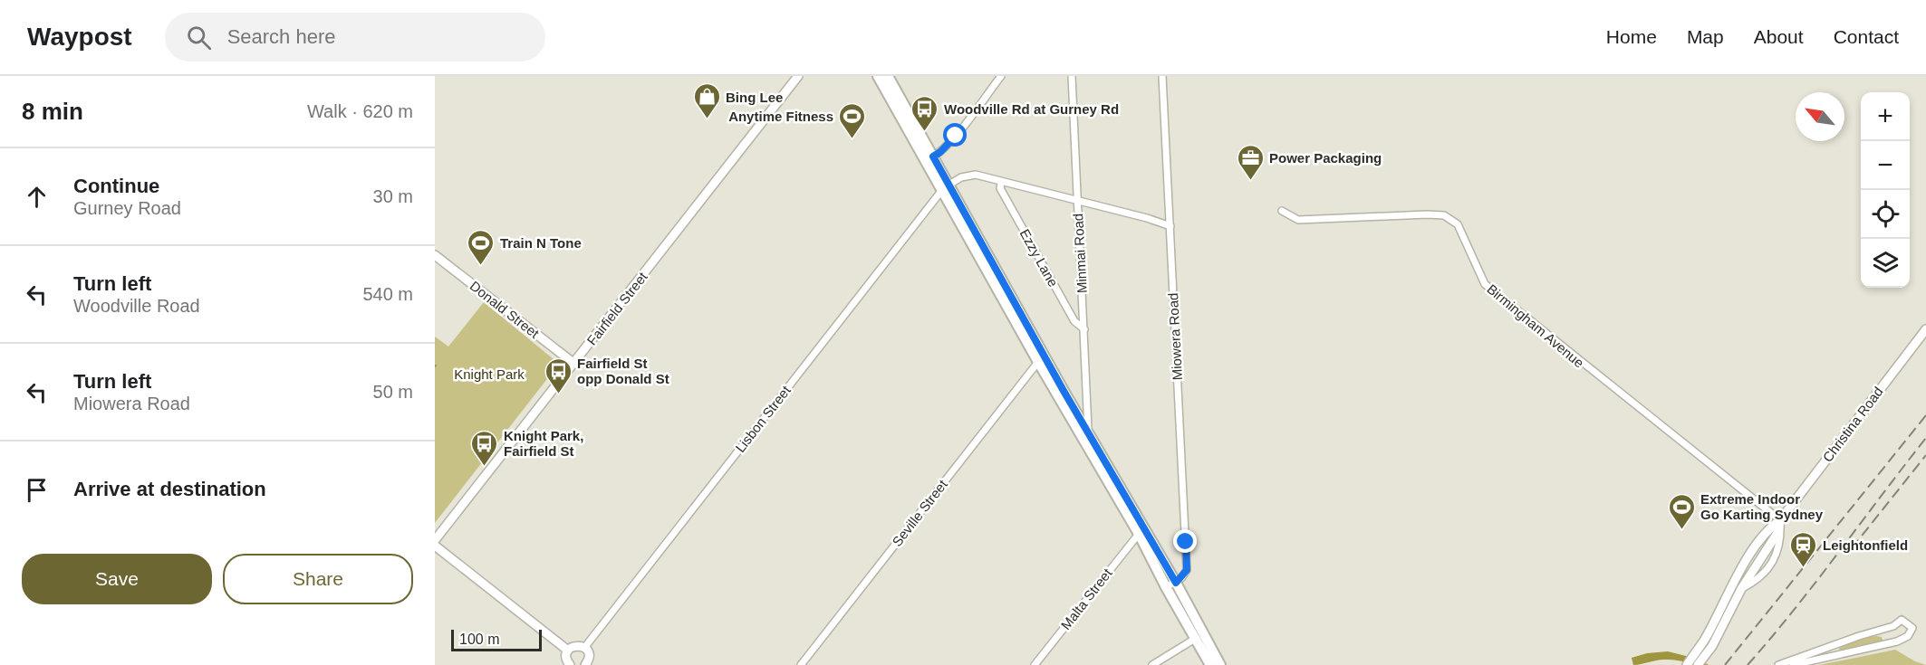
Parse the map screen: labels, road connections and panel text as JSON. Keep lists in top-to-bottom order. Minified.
{"streets":{"main road":["Fairfield Street","Donald Street","Christina Road"],"street":["Minmai Road","Ezzy Lane","Birmingham Avenue","Miowera Road","Lisbon Street","Seville Street","Malta Street"]},"crossings":[["Minmai Road","Ezzy Lane"],["Fairfield Street","Donald Street"],["Birmingham Avenue","Christina Road"]],"parks":["Knight Park"],"places":{"shop":["Bing Lee"],"bus stop":["Woodville Rd at Gurney Rd","Fairfield St opp Donald St","Knight Park, Fairfield St"],"sports":["Anytime Fitness","Train N Tone","Extreme Indoor Go Karting Sydney"],"office":["Power Packaging"],"station":["Leightonfield"]},"scale_bar":"100 m","north":"top left","page":{"header":"Waypost","search":"Search here","nav":["Home","Map","About","Contact"],"heading":["8 min","Walk · 620 m"],"map_buttons":["+","−"],"list":[["Continue","Gurney Road","30 m"],["Turn left","Woodville Road","540 m"],["Turn left","Miowera Road","50 m"],"Arrive at destination"],"buttons":["Save","Share"],"scale":"100 m"}}
